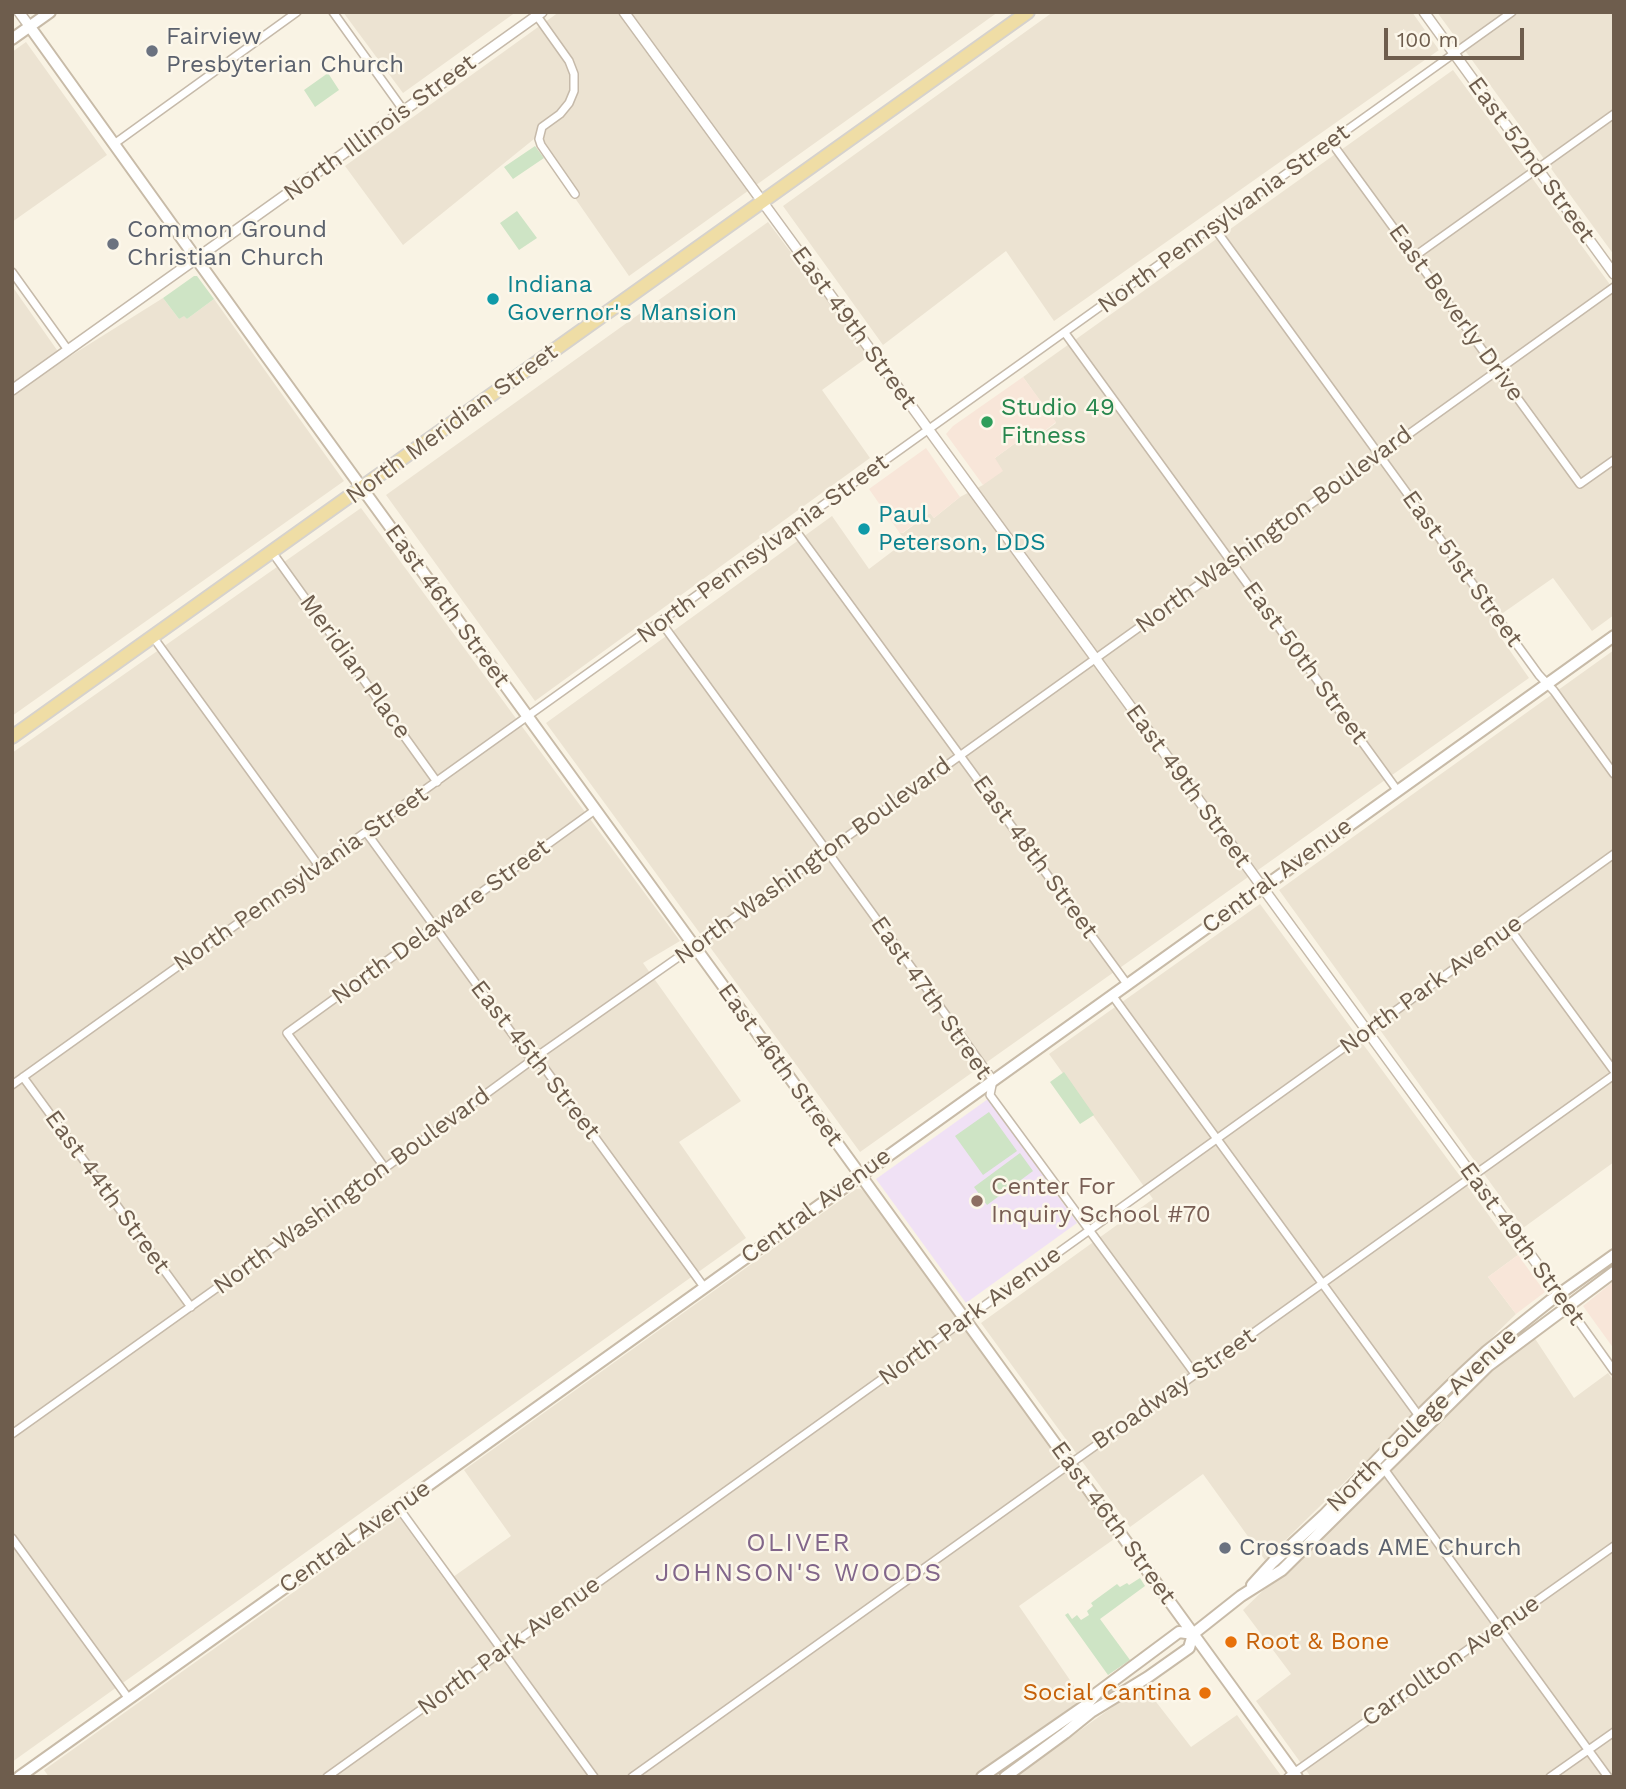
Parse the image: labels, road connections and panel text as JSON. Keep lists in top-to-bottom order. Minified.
{"streets":{"main road":["North Meridian Street","East 46th Street","Central Avenue","North College Avenue"],"street":["North Illinois Street","East 52nd Street","North Pennsylvania Street","East Beverly Drive","East 49th Street","North Washington Boulevard","East 51st Street","East 50th Street","Meridian Place","East 48th Street","North Delaware Street","North Park Avenue","East 47th Street","East 45th Street","East 44th Street","Broadway Street","Carrollton Avenue"]},"crossings":[["North Illinois Street","East 46th Street"],["East 52nd Street","North Pennsylvania Street"],["North Pennsylvania Street","East Beverly Drive"],["North Pennsylvania Street","East 49th Street"],["North Pennsylvania Street","East 51st Street"],["North Pennsylvania Street","East 46th Street"],["North Pennsylvania Street","East 50th Street"],["North Pennsylvania Street","Meridian Place"],["North Pennsylvania Street","East 48th Street"],["North Pennsylvania Street","East 47th Street"],["North Pennsylvania Street","East 45th Street"],["North Pennsylvania Street","East 44th Street"],["East Beverly Drive","North Washington Boulevard"],["East 49th Street","North Meridian Street"],["East 49th Street","North Washington Boulevard"],["East 49th Street","Central Avenue"],["East 49th Street","North Park Avenue"],["East 49th Street","Broadway Street"],["East 49th Street","North College Avenue"],["North Meridian Street","East 46th Street"],["North Meridian Street","Meridian Place"],["North Washington Boulevard","East 51st Street"],["North Washington Boulevard","East 46th Street"],["North Washington Boulevard","East 50th Street"],["North Washington Boulevard","East 48th Street"],["North Washington Boulevard","North Delaware Street"],["North Washington Boulevard","East 47th Street"],["North Washington Boulevard","East 45th Street"],["North Washington Boulevard","East 44th Street"],["East 51st Street","Central Avenue"],["East 46th Street","Central Avenue"],["East 46th Street","North Delaware Street"],["East 46th Street","North Park Avenue"],["East 46th Street","Broadway Street"],["East 46th Street","North College Avenue"],["East 46th Street","Carrollton Avenue"],["East 50th Street","Central Avenue"],["East 48th Street","Central Avenue"],["Central Avenue","East 47th Street"],["Central Avenue","East 45th Street"],["North Delaware Street","East 45th Street"],["North Park Avenue","East 47th Street"],["East 47th Street","Broadway Street"]],"districts":["OLIVER JOHNSON'S WOODS"],"places":["Fairview Presbyterian Church","Common Ground Christian Church","Indiana Governor's Mansion","Studio 49 Fitness","Paul Peterson, DDS","Center For Inquiry School #70","Crossroads AME Church","Root & Bone","Social Cantina"],"scale_bar":"100 m"}
